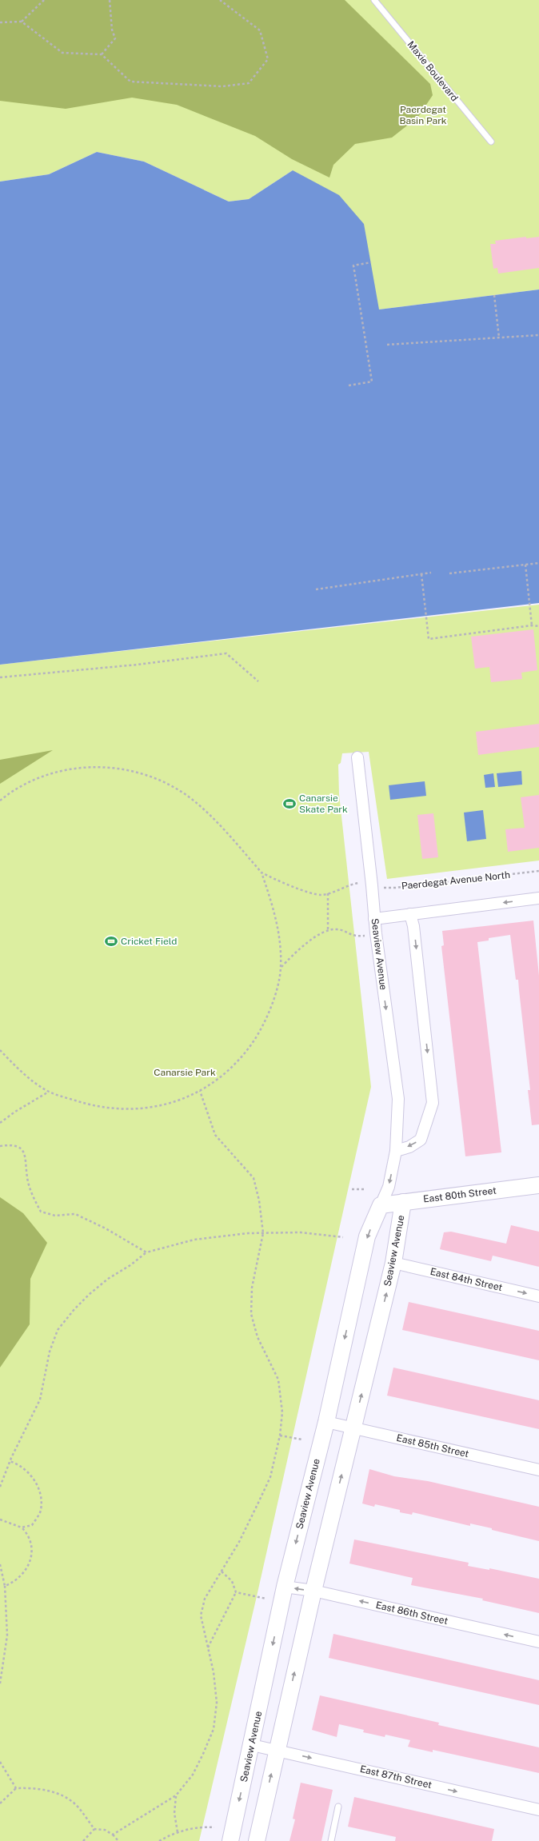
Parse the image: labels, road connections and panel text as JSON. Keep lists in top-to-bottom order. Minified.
{"streets":{"street":["Seaview Avenue","East 80th Street","East 84th Street","East 85th Street","East 86th Street","East 87th Street"],"lane":["Maxie Boulevard"],"path":["Paerdegat Avenue North"]},"crossings":[["Paerdegat Avenue North","Seaview Avenue"],["Seaview Avenue","East 80th Street"],["Seaview Avenue","East 84th Street"],["Seaview Avenue","East 85th Street"],["Seaview Avenue","East 86th Street"],["Seaview Avenue","East 87th Street"]],"one_way":["East 84th Street","East 86th Street","East 87th Street"],"parks":["Paerdegat Basin Park","Canarsie Park"],"places":{"sports":["Canarsie Skate Park","Cricket Field"]}}
